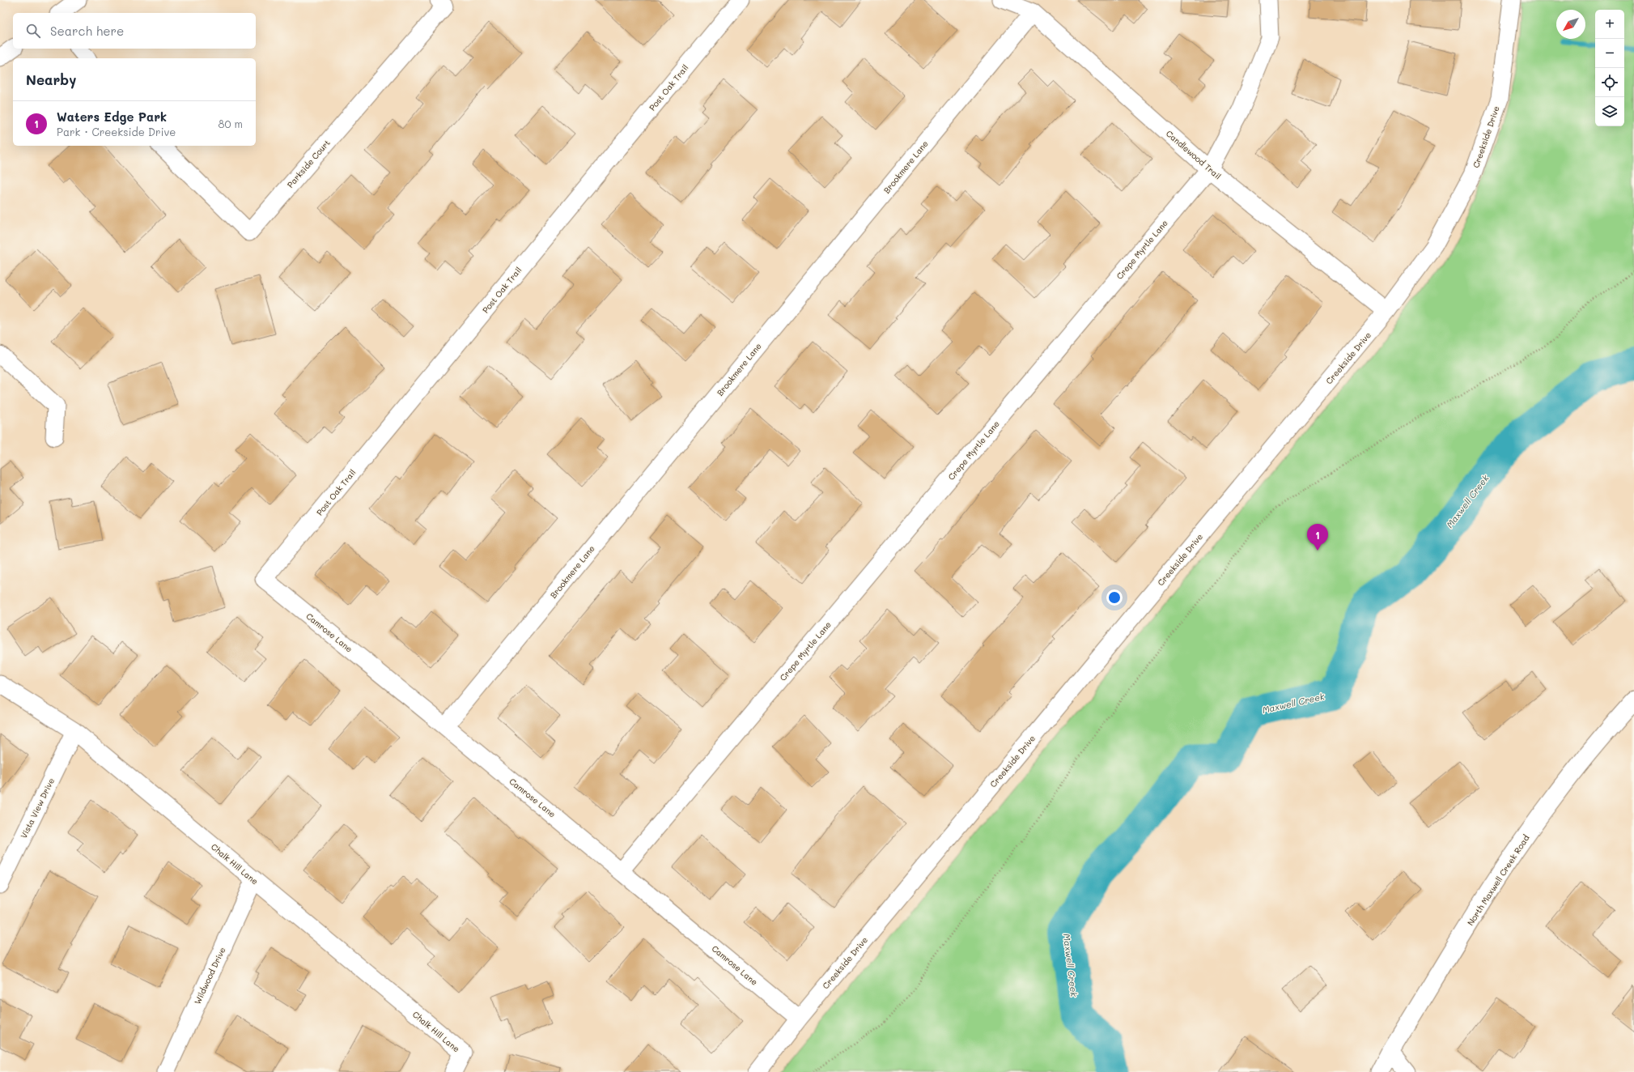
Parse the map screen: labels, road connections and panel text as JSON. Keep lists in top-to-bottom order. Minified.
{"streets":{"street":["Post Oak Trail","Creekside Drive","Candlewood Trail","Parkside Court","Brookmere Lane","Crepe Myrtle Lane","Camrose Lane","Vista View Drive","Chalk Hill Lane","North Maxwell Creek Road","Wildwood Drive"]},"crossings":[["Post Oak Trail","Camrose Lane"],["Creekside Drive","Candlewood Trail"],["Creekside Drive","Camrose Lane"],["Candlewood Trail","Brookmere Lane"],["Candlewood Trail","Crepe Myrtle Lane"],["Brookmere Lane","Camrose Lane"],["Crepe Myrtle Lane","Camrose Lane"],["Vista View Drive","Chalk Hill Lane"],["Chalk Hill Lane","Wildwood Drive"]],"water":["Maxwell Creek"],"north":"bottom left","page":{"map_buttons":["+","−"],"search":"Search here","heading":"Nearby","list":[{"mark":"1","name":"Waters Edge Park","note":"Park · Creekside Drive","value":"80 m"}],"pins":"1"}}
